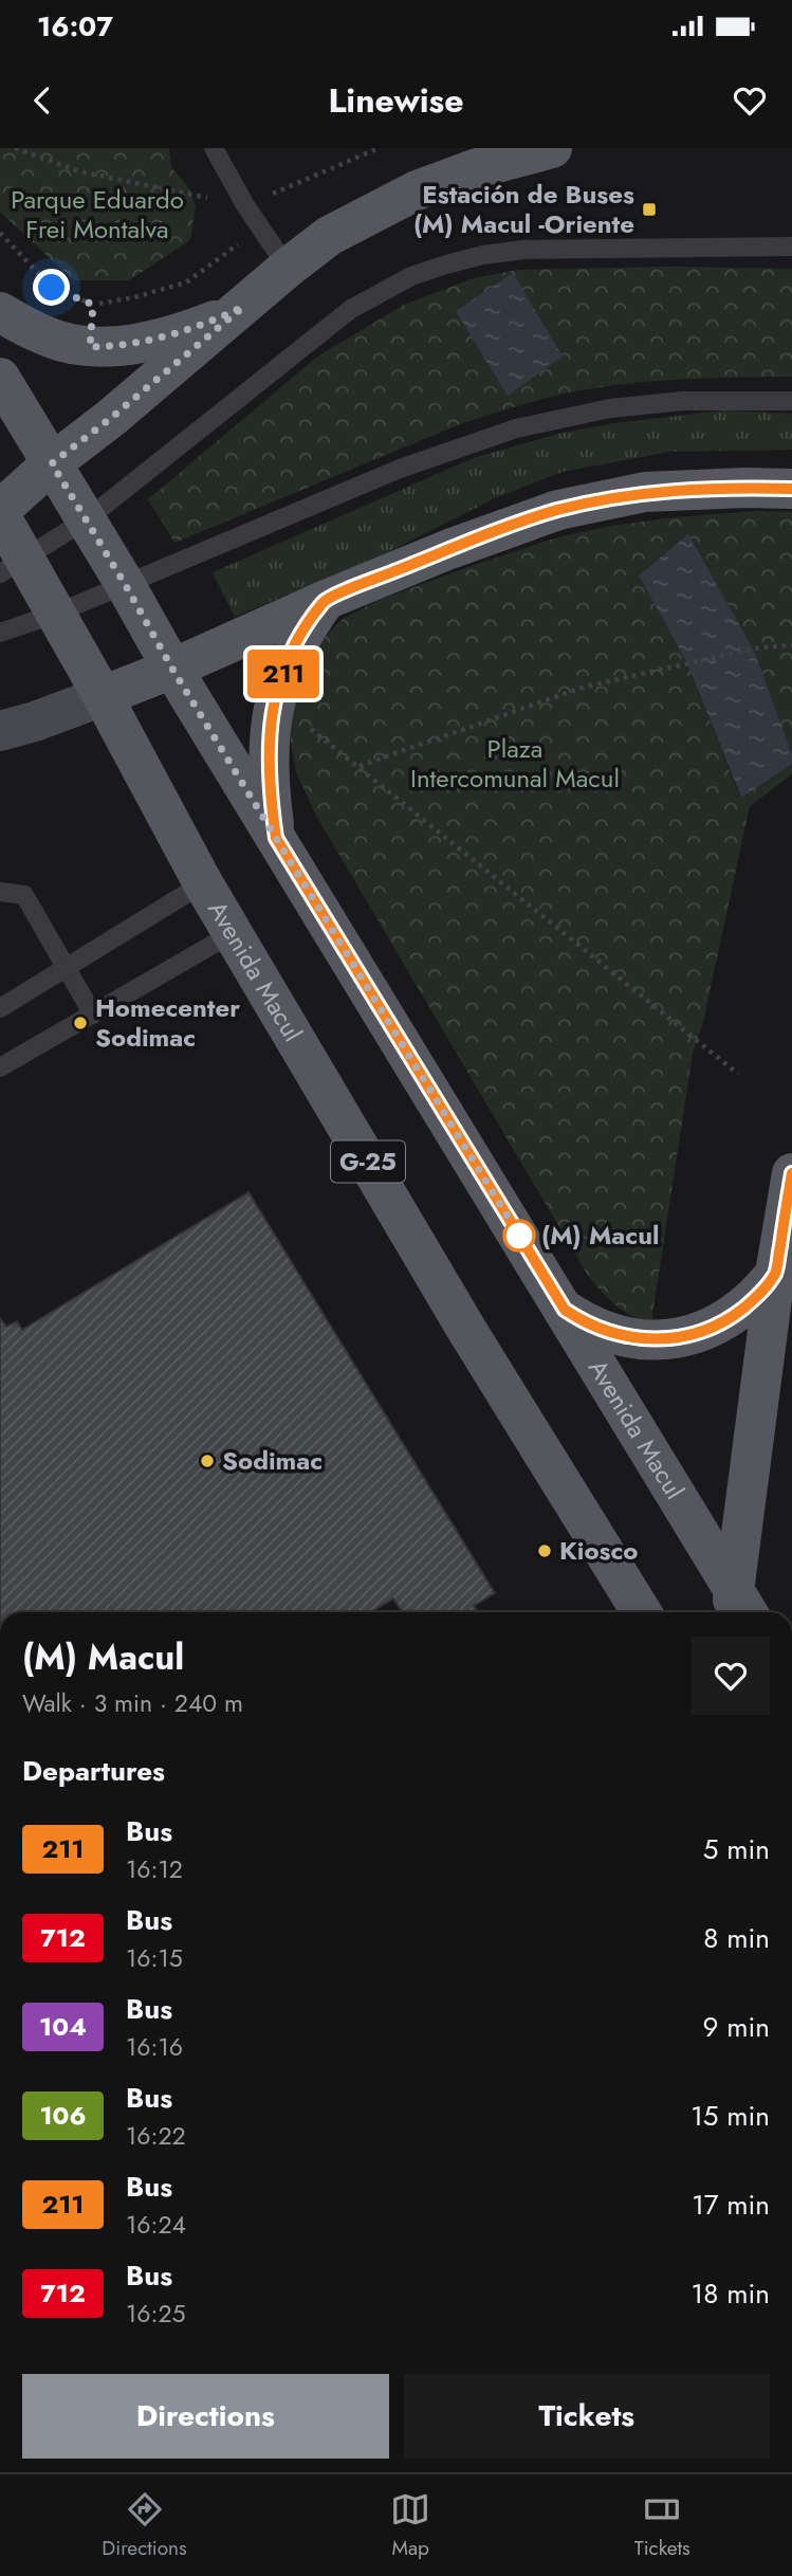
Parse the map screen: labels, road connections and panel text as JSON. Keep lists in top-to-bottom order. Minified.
{"streets":{"main road":["Avenida Macul","G-25"]},"crossings":[["Avenida Macul","G-25"]],"parks":["Parque Eduardo Frei Montalva","Plaza Intercomunal Macul"],"places":{"transit":["Estación de Buses (M) Macul -Oriente"],"other":["Homecenter Sodimac","(M) Macul","Sodimac","Kiosco"]},"lines":["bus line 211"],"page":{"status":"16:07","header":"Linewise","on_map":"211","heading":[["(M) Macul","Walk · 3 min · 240 m"],"Departures"],"list":[{"mark":"211","name":"Bus","note":"16:12","value":"5 min"},{"mark":"712","name":"Bus","note":"16:15","value":"8 min"},{"mark":"104","name":"Bus","note":"16:16","value":"9 min"},{"mark":"106","name":"Bus","note":"16:22","value":"15 min"},{"mark":"211","name":"Bus","note":"16:24","value":"17 min"},{"mark":"712","name":"Bus","note":"16:25","value":"18 min"}],"buttons":["Directions","Tickets"],"tabs":["Directions","Map","Tickets"]}}
